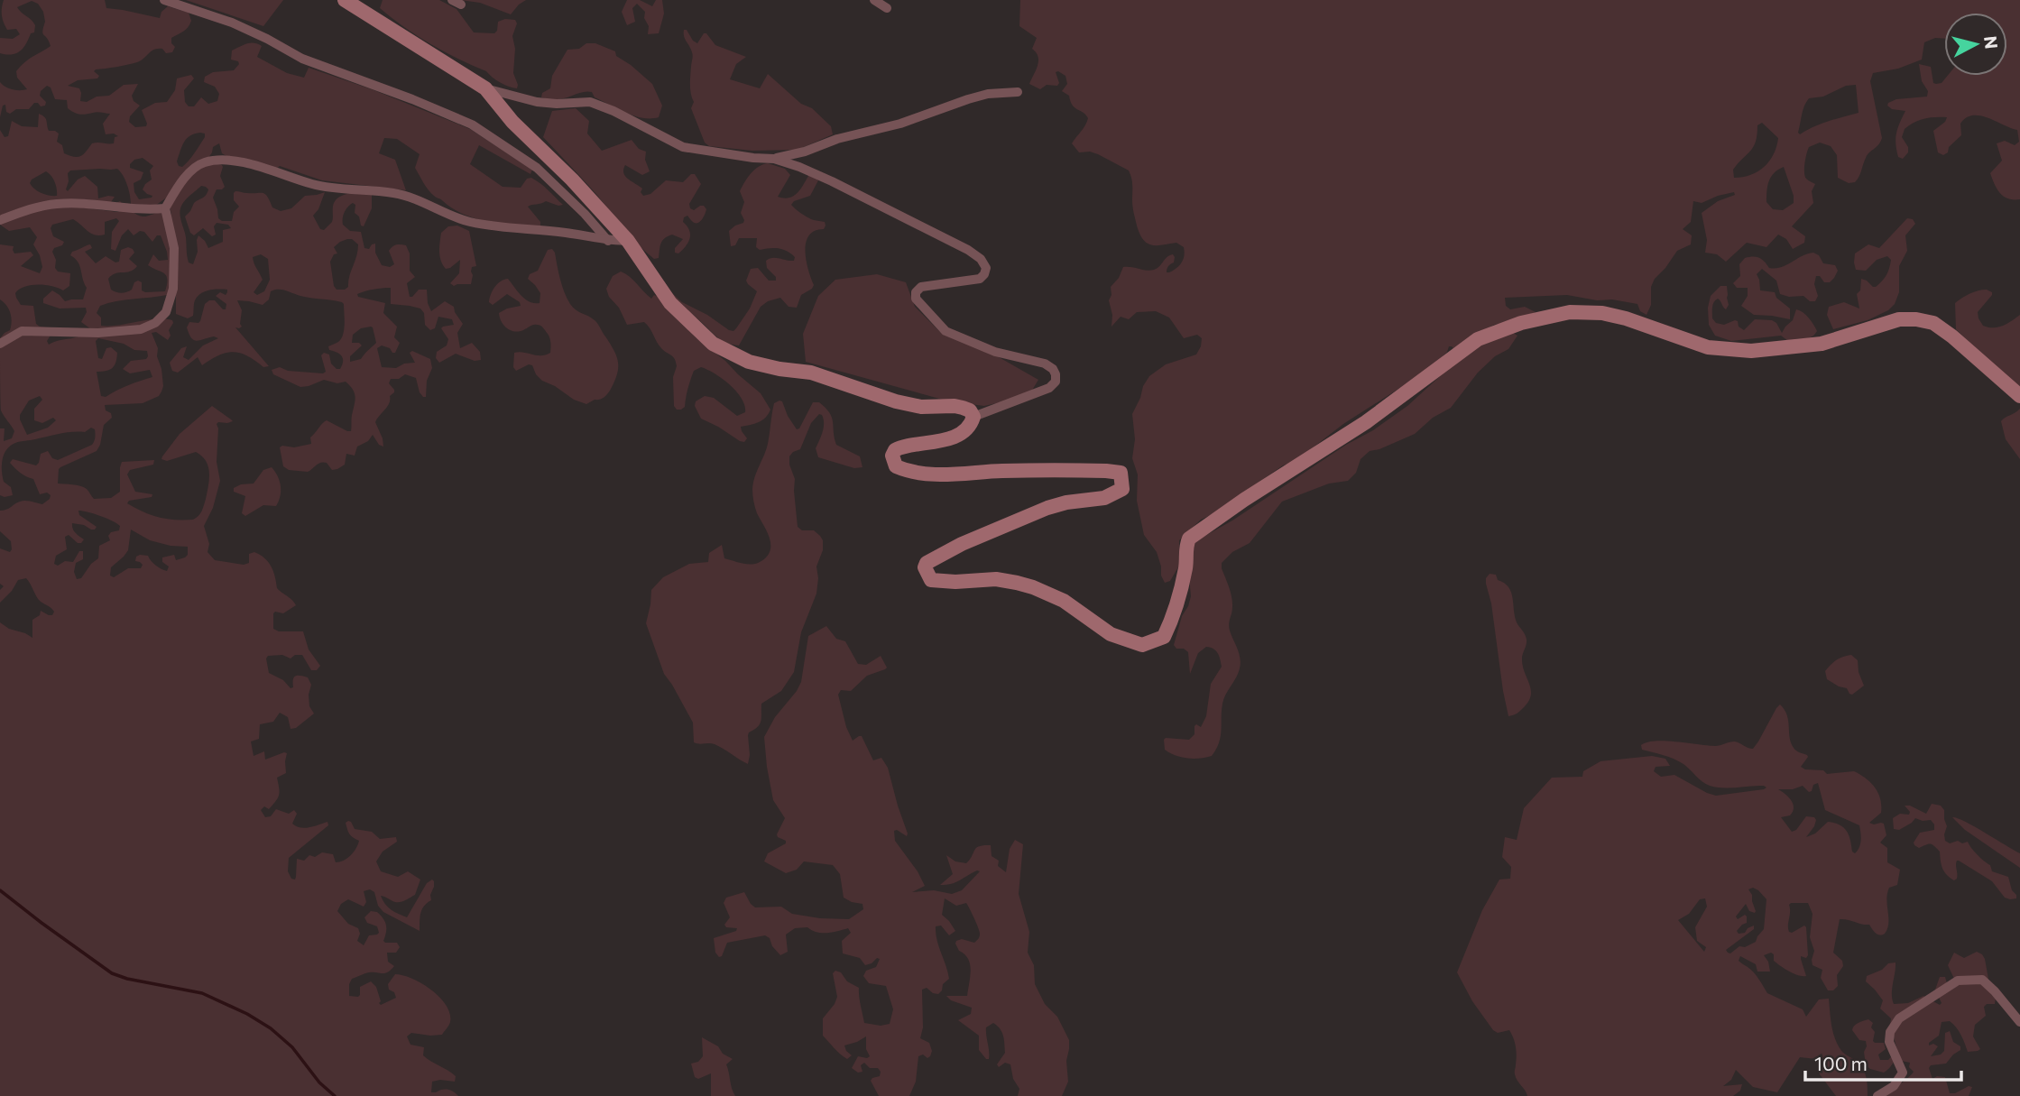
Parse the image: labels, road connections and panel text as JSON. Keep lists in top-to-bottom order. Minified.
{"scale_bar":"100 m","north":"right"}
